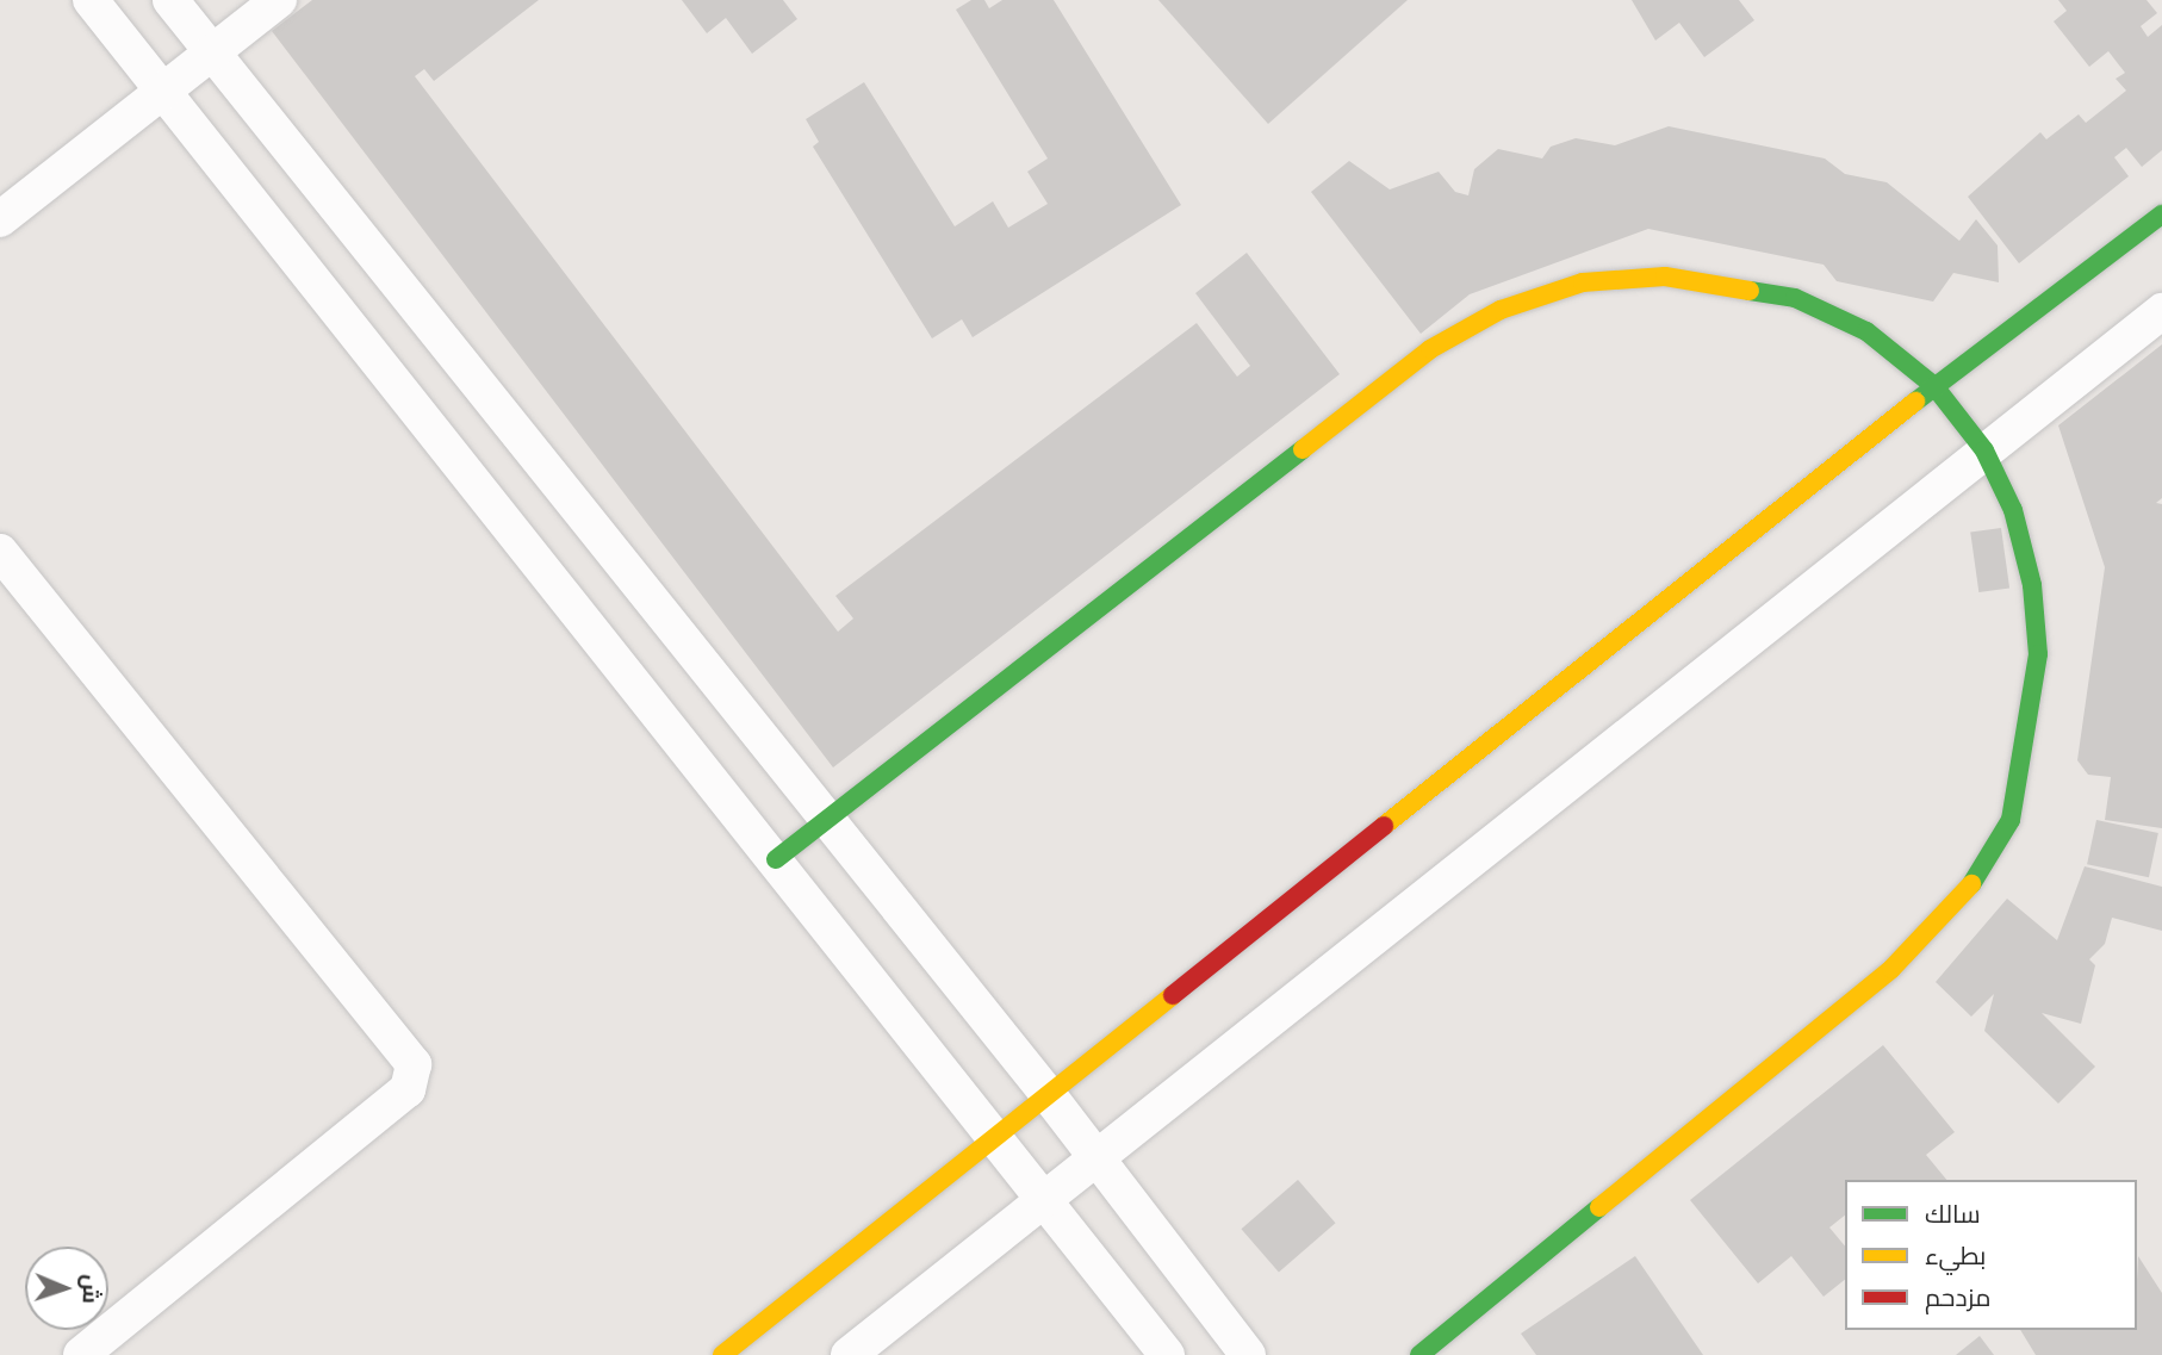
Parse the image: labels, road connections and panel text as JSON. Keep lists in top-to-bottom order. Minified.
{"legend":["سالك","بطيء","مزدحم"],"north":"right"}
